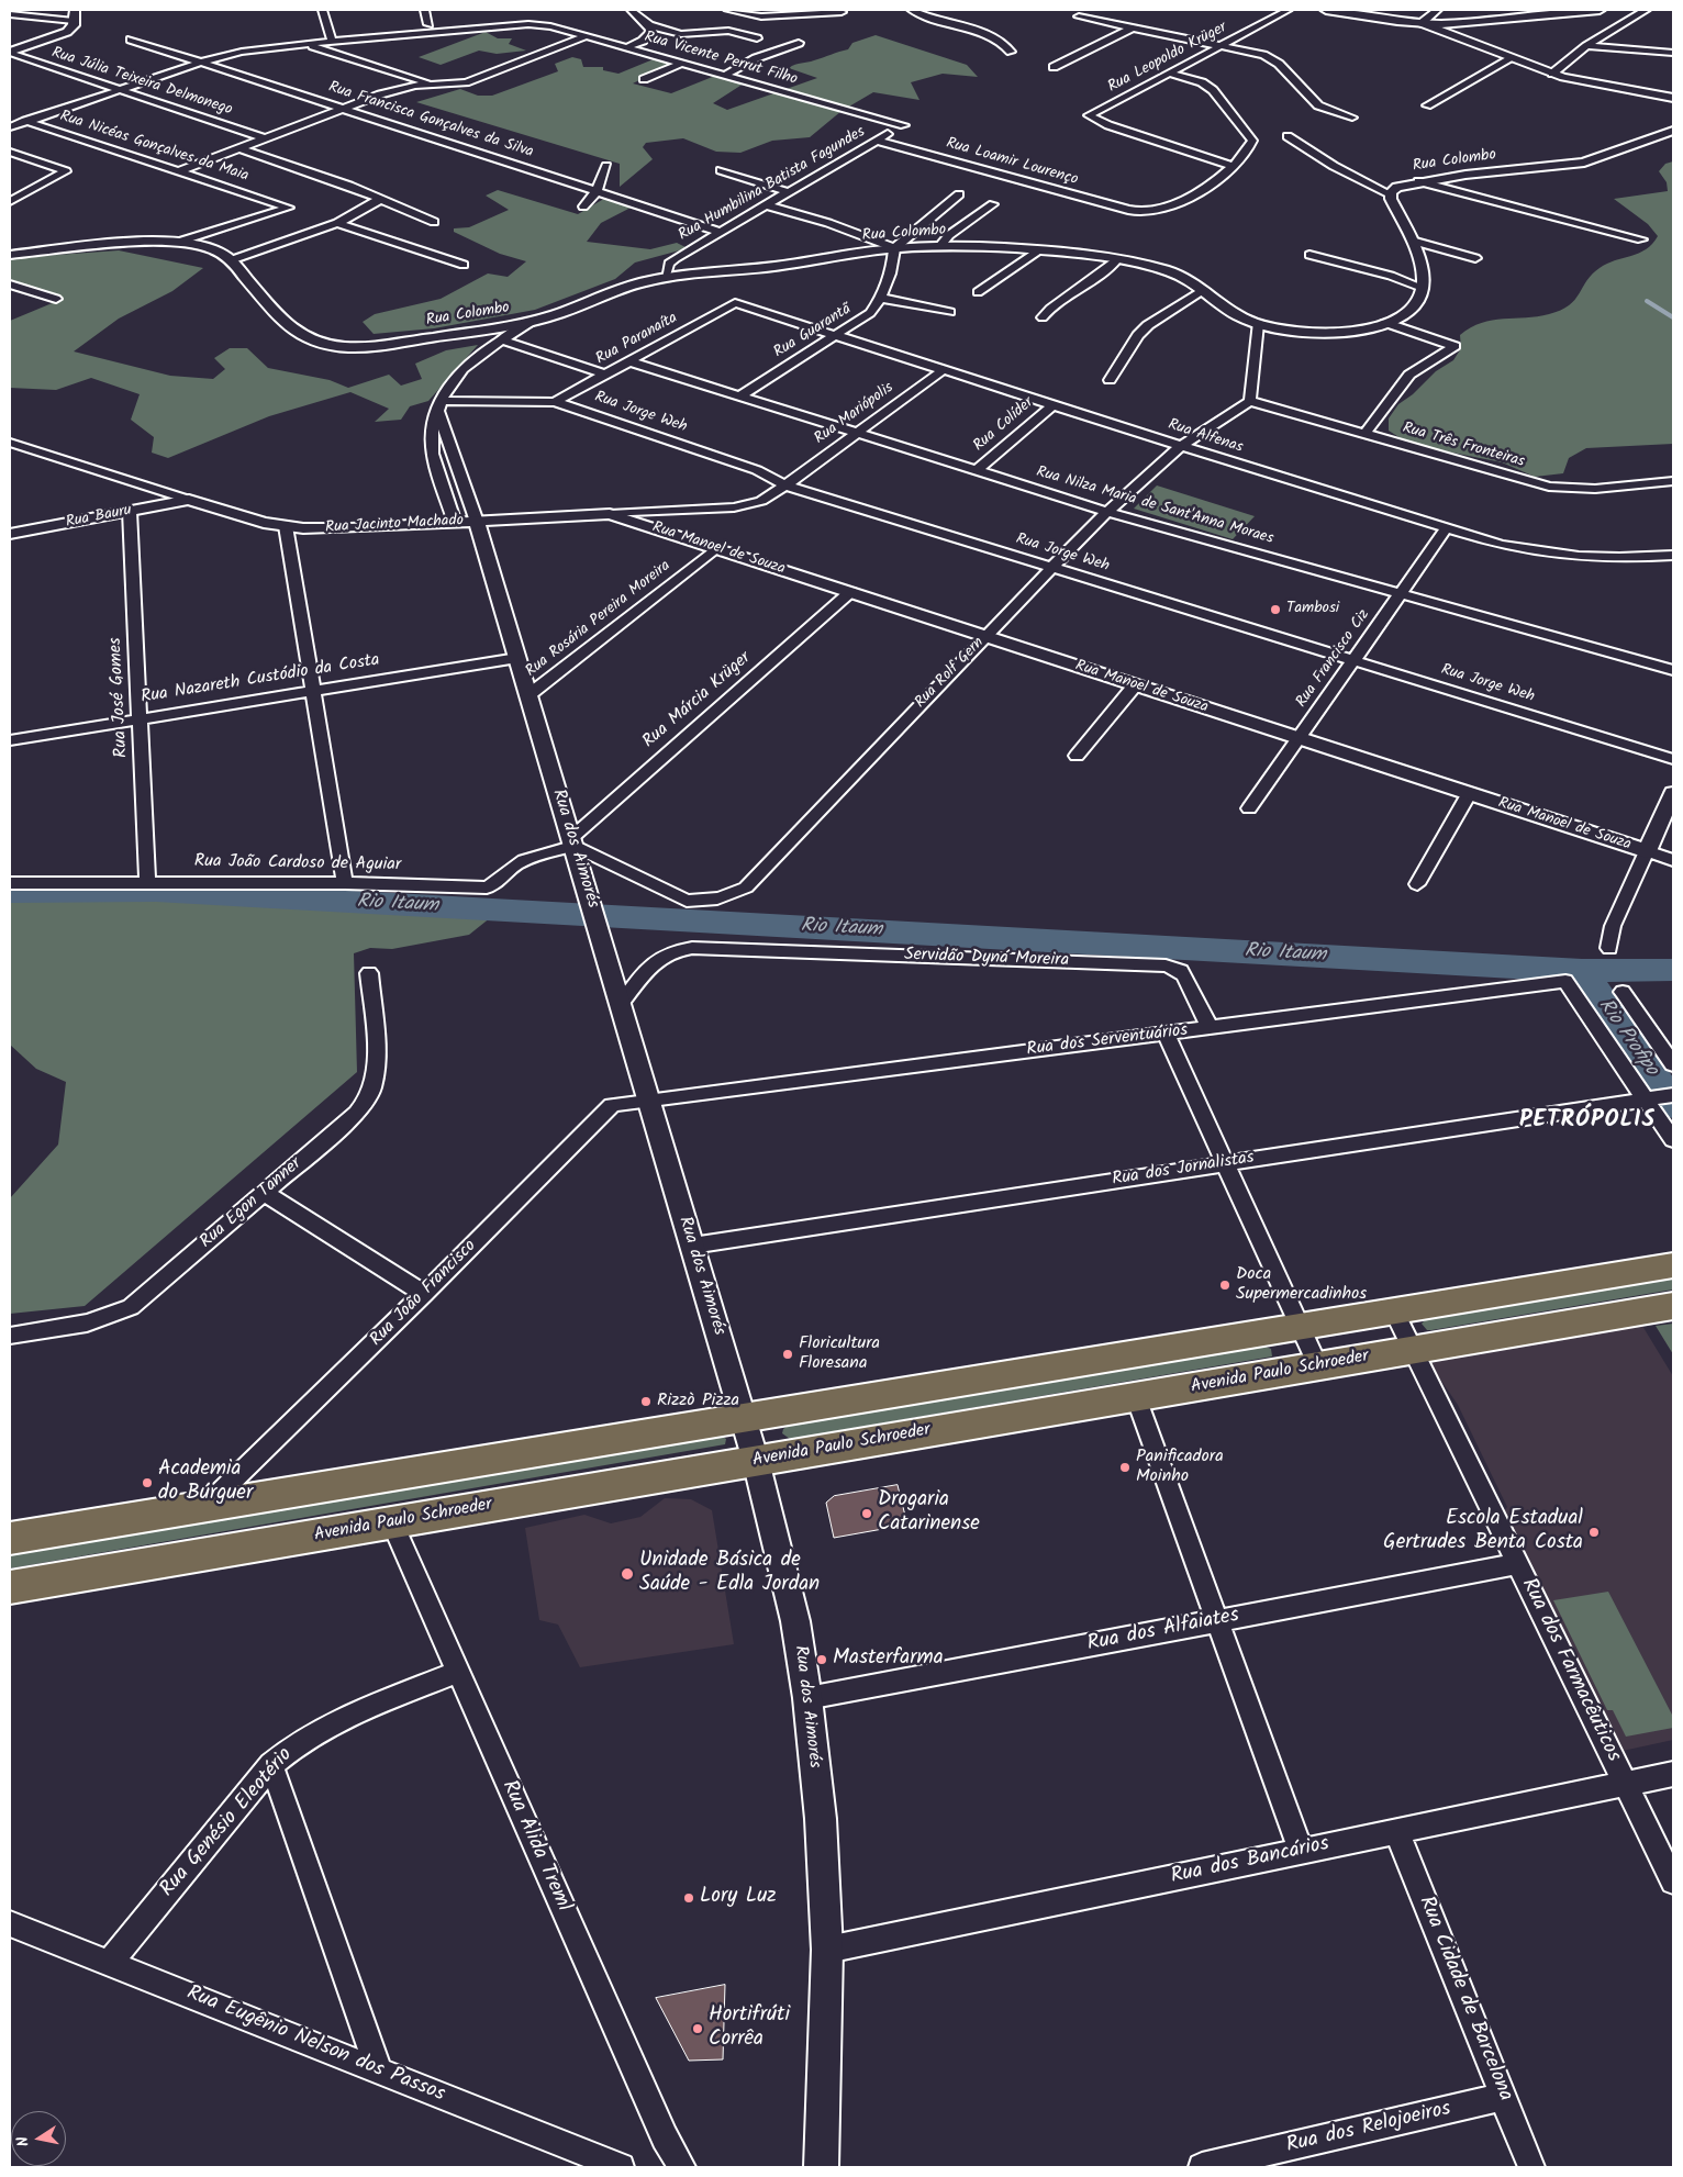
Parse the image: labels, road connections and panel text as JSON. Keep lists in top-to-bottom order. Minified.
{"streets":{"main road":["Avenida Paulo Schroeder"],"street":["Rua Leopoldo Krüger","Rua Vicente Perrut Filho","Rua Júlia Teixeira Delmonego","Rua Francisca Gonçalves da Silva","Rua Nicéas Gonçalves da Maia","Rua Colombo","Rua Loamir Lourenço","Rua Humbilina Batista Fagundes","Rua Guarantã","Rua Paranaíta","Rua Jorge Weh","Rua Mariópolis","Rua Colíder","Rua Alfenas","Rua Três Fronteiras","Rua Nilza Maria de Sant'Anna Moraes","Rua Bauru","Rua Jacinto Machado","Rua Manoel de Souza","Rua Rosária Pereira Moreira","Rua Francisco Ciz","Rua Rolf Gern","Rua Nazareth Custódio da Costa","Rua José Gomes","Rua Márcia Krüger","Rua dos Aimorés","Rua João Cardoso de Aguiar","Servidão Dyná Moreira","Rua dos Serventuários","Rua dos Jornalistas","Rua Egon Tanner","Rua João Francisco","Rua dos Alfaiates","Rua dos Farmacêuticos","Rua Genésio Eleotério","Rua Alida Treml","Rua dos Bancários","Rua Cidade de Barcelona","Rua Eugênio Nelson dos Passos","Rua dos Relojoeiros"]},"crossings":[["Rua Leopoldo Krüger","Rua Loamir Lourenço"],["Rua Vicente Perrut Filho","Rua Humbilina Batista Fagundes"],["Rua Francisca Gonçalves da Silva","Rua Humbilina Batista Fagundes"],["Rua Nicéas Gonçalves da Maia","Rua Colombo"],["Rua Colombo","Rua Humbilina Batista Fagundes"],["Rua Colombo","Rua Guarantã"],["Rua Loamir Lourenço","Rua Humbilina Batista Fagundes"],["Rua Guarantã","Rua Alfenas"],["Rua Guarantã","Rua Nilza Maria de Sant'Anna Moraes"],["Rua Paranaíta","Rua Jorge Weh"],["Rua Paranaíta","Rua Alfenas"],["Rua Paranaíta","Rua Nilza Maria de Sant'Anna Moraes"],["Rua Jorge Weh","Rua Mariópolis"],["Rua Jorge Weh","Rua Jacinto Machado"],["Rua Jorge Weh","Rua Francisco Ciz"],["Rua Jorge Weh","Rua Rolf Gern"],["Rua Jorge Weh","Rua dos Aimorés"],["Rua Mariópolis","Rua Alfenas"],["Rua Mariópolis","Rua Nilza Maria de Sant'Anna Moraes"],["Rua Mariópolis","Rua Jacinto Machado"],["Rua Colíder","Rua Alfenas"],["Rua Colíder","Rua Nilza Maria de Sant'Anna Moraes"],["Rua Alfenas","Rua Francisco Ciz"],["Rua Alfenas","Rua Rolf Gern"],["Rua Três Fronteiras","Rua Rolf Gern"],["Rua Nilza Maria de Sant'Anna Moraes","Rua Francisco Ciz"],["Rua Nilza Maria de Sant'Anna Moraes","Rua Rolf Gern"],["Rua Bauru","Rua Jacinto Machado"],["Rua Bauru","Rua José Gomes"],["Rua Jacinto Machado","Rua Manoel de Souza"],["Rua Jacinto Machado","Rua dos Aimorés"],["Rua Manoel de Souza","Rua Rosária Pereira Moreira"],["Rua Manoel de Souza","Rua Francisco Ciz"],["Rua Manoel de Souza","Rua Rolf Gern"],["Rua Manoel de Souza","Rua Márcia Krüger"],["Rua Rosária Pereira Moreira","Rua dos Aimorés"],["Rua Rolf Gern","Rua Márcia Krüger"],["Rua Rolf Gern","Rua dos Aimorés"],["Rua Rolf Gern","Rua João Cardoso de Aguiar"],["Rua Nazareth Custódio da Costa","Rua José Gomes"],["Rua Nazareth Custódio da Costa","Rua dos Aimorés"],["Rua José Gomes","Rua João Cardoso de Aguiar"],["Rua Márcia Krüger","Rua dos Aimorés"],["Rua Márcia Krüger","Rua João Cardoso de Aguiar"],["Rua dos Aimorés","Rua João Cardoso de Aguiar"],["Rua dos Aimorés","Servidão Dyná Moreira"],["Rua dos Aimorés","Rua dos Serventuários"],["Rua dos Aimorés","Rua dos Jornalistas"],["Rua dos Aimorés","Rua João Francisco"],["Rua dos Aimorés","Avenida Paulo Schroeder"],["Rua dos Aimorés","Rua dos Alfaiates"],["Rua dos Aimorés","Rua dos Bancários"],["Servidão Dyná Moreira","Rua dos Serventuários"],["Rua dos Serventuários","Rua dos Jornalistas"],["Rua dos Serventuários","Rua João Francisco"],["Avenida Paulo Schroeder","Rua dos Farmacêuticos"],["Avenida Paulo Schroeder","Rua Alida Treml"],["Rua dos Alfaiates","Rua dos Farmacêuticos"],["Rua dos Farmacêuticos","Rua dos Bancários"],["Rua Genésio Eleotério","Rua Alida Treml"],["Rua Genésio Eleotério","Rua Eugênio Nelson dos Passos"],["Rua dos Bancários","Rua Cidade de Barcelona"],["Rua Cidade de Barcelona","Rua dos Relojoeiros"]],"districts":["PETRÓPOLIS"],"water":["Rio Itaum","Rio Profipo"],"places":["Tambosi","Doca Supermercadinhos","Floricultura Floresana","Rizzò Pizza","Panificadora Moinho","Academia do Búrguer","Drogaria Catarinense","Escola Estadual Gertrudes Benta Costa","Unidade Básica de Saúde - Edla Jordan","Masterfarma","Lory Luz","Hortifrúti Corrêa"],"north":"left"}
